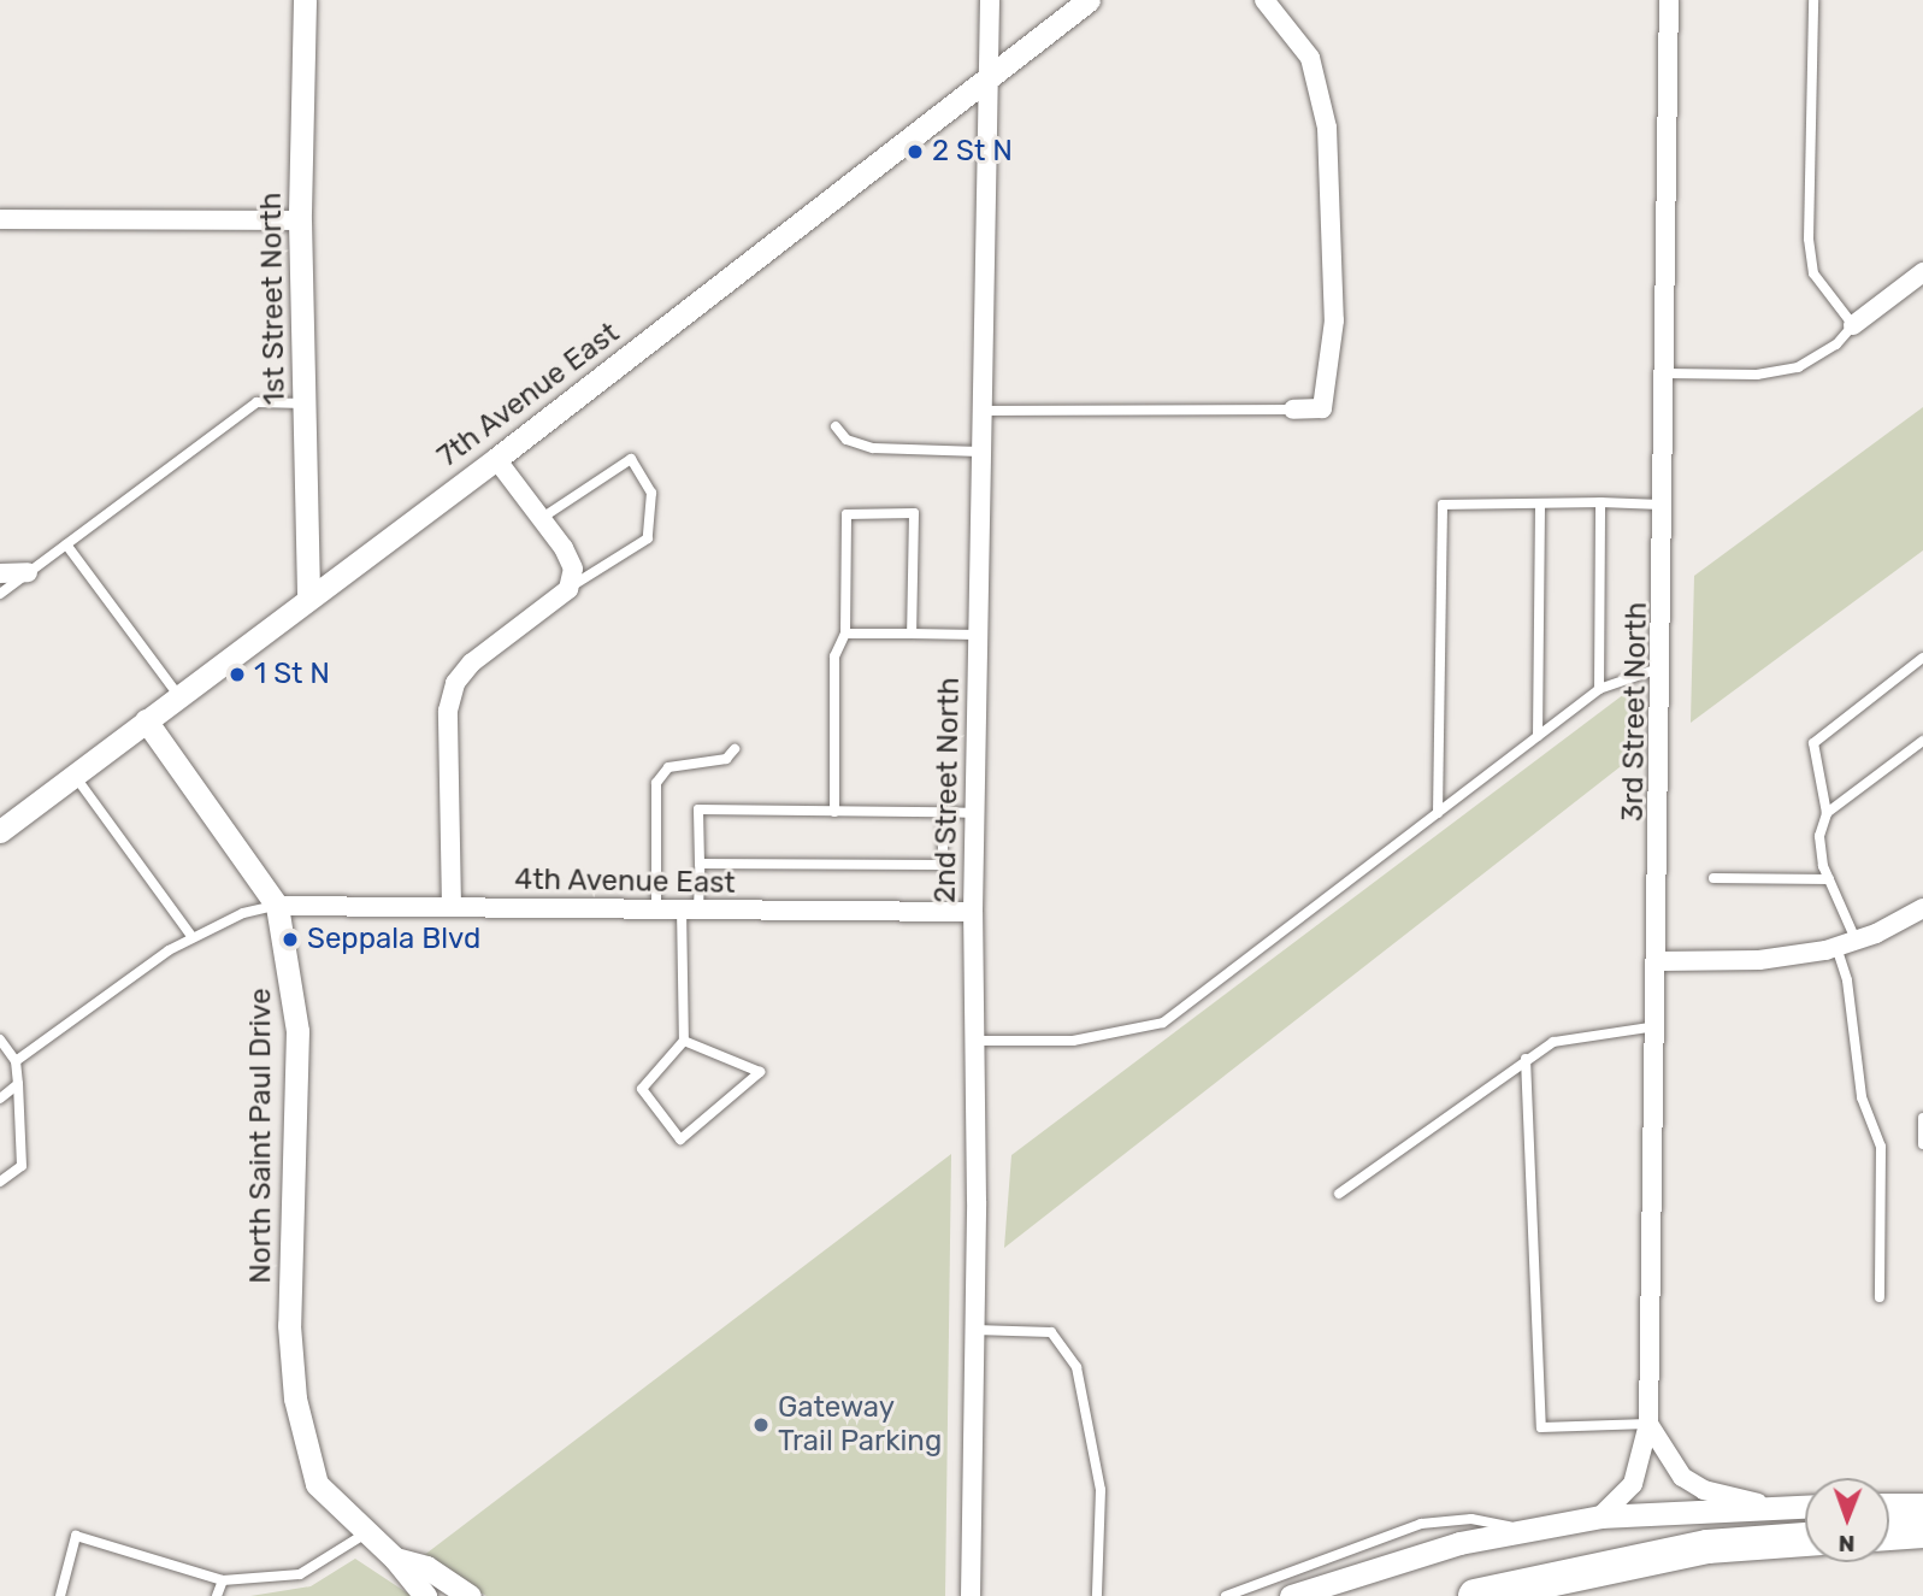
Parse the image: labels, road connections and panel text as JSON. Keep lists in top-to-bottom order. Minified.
{"streets":{"street":["1st Street North","7th Avenue East","3rd Street North","2nd Street North","4th Avenue East","North Saint Paul Drive"]},"crossings":[["1st Street North","7th Avenue East"],["7th Avenue East","2nd Street North"],["7th Avenue East","North Saint Paul Drive"],["2nd Street North","4th Avenue East"],["4th Avenue East","North Saint Paul Drive"]],"places":["2 St N","1 St N","Seppala Blvd","Gateway Trail Parking"],"north":"bottom"}
